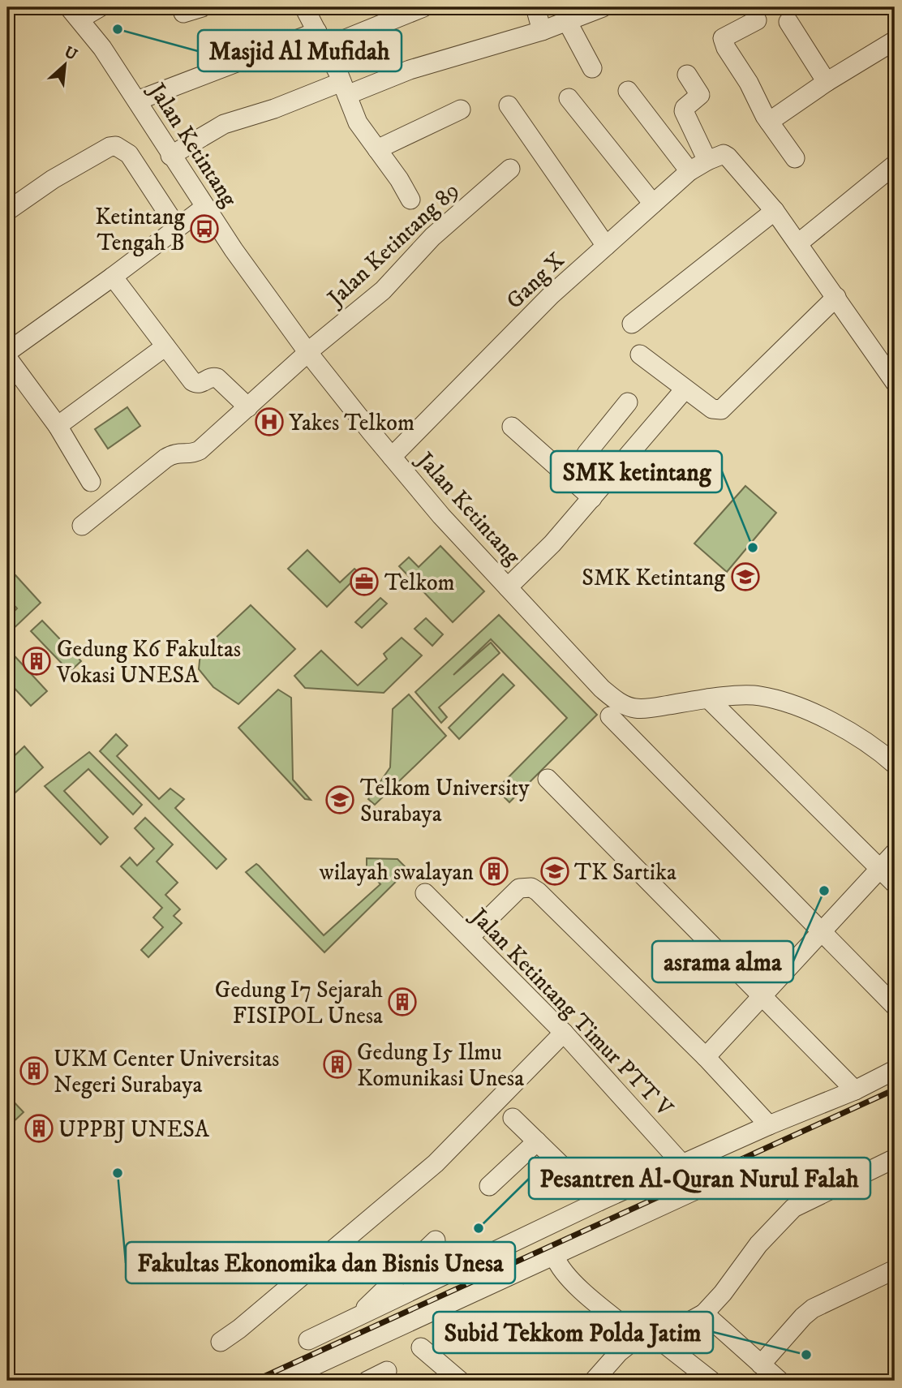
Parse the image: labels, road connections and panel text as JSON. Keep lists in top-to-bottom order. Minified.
{"streets":{"street":["Jalan Ketintang","Jalan Ketintang 89","Gang X","Jalan Ketintang Timur PTT V"]},"crossings":[["Jalan Ketintang","Jalan Ketintang 89"],["Jalan Ketintang","Gang X"]],"places":{"other":["Masjid Al Mufidah","SMK ketintang","asrama alma","Fakultas Ekonomika dan Bisnis Unesa","Pesantren Al-Quran Nurul Falah","Subid Tekkom Polda Jatim"],"bus stop":["Ketintang Tengah B"],"hospital":["Yakes Telkom"],"school or university":["SMK Ketintang","Telkom University Surabaya","TK Sartika"],"office":["Telkom"],"building":["Gedung K6 Fakultas Vokasi UNESA","wilayah swalayan","Gedung I7 Sejarah FISIPOL Unesa","Gedung I5 Ilmu Komunikasi Unesa","UKM Center Universitas Negeri Surabaya","UPPBJ UNESA"]},"north":"top right"}
